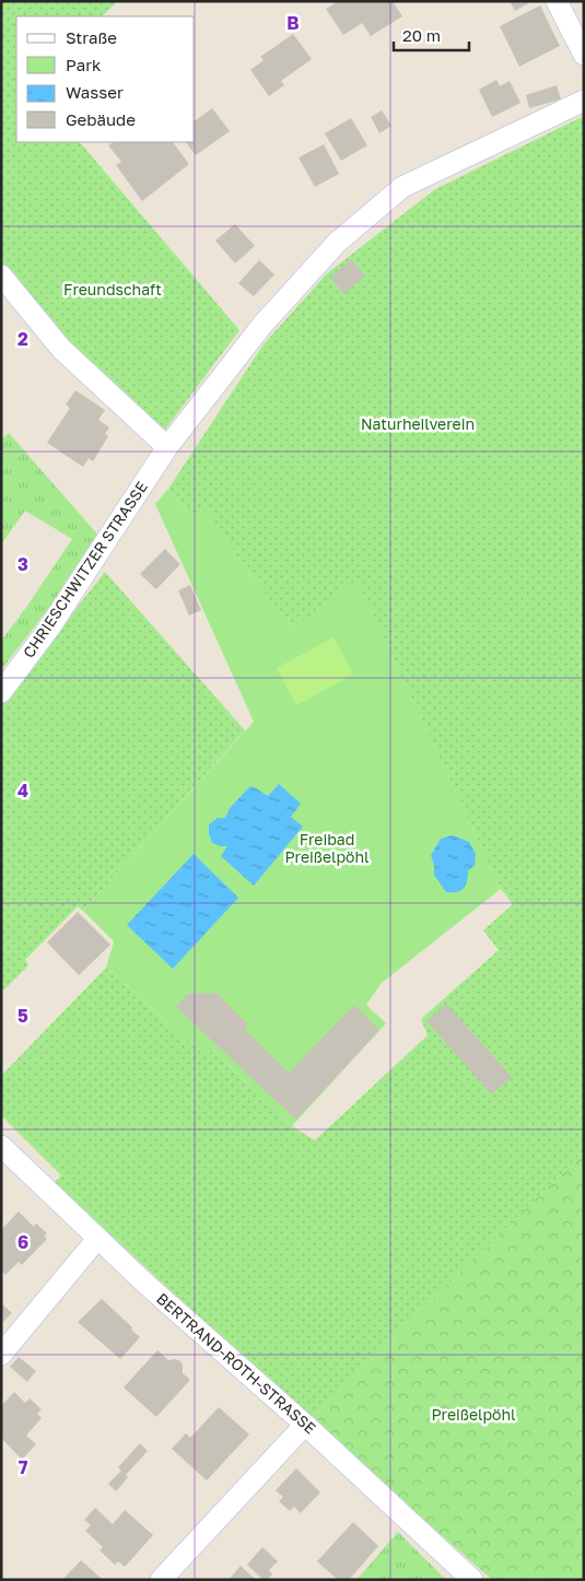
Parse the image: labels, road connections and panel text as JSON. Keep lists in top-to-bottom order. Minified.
{"streets":{"street":["CHRIESCHWITZER STRASSE","BERTRAND-ROTH-STRASSE"]},"parks":["Freundschaft","Naturheilverein","Freibad Preißelpöhl","Preißelpöhl"],"legend":["Straße","Park","Wasser","Gebäude"],"scale_bar":"20 m","grid":{"columns":["B"],"rows":["2","3","4","5","6","7"]}}
